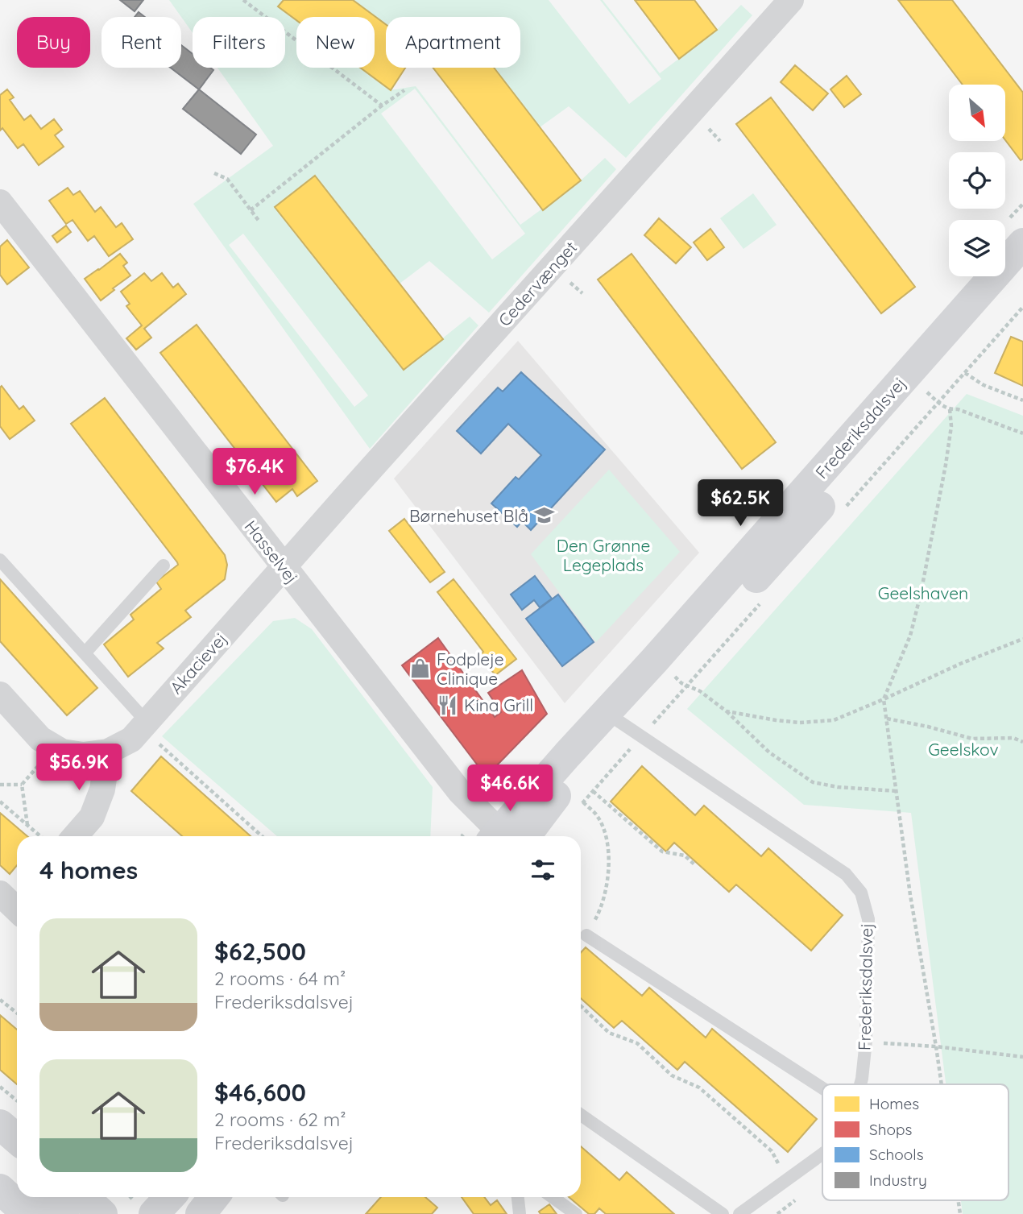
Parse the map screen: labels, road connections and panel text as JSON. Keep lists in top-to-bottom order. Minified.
{"streets":{"street":["Cedervænget","Frederiksdalsvej","Hasselvej","Akacievej"]},"crossings":[["Cedervænget","Hasselvej"],["Cedervænget","Akacievej"],["Hasselvej","Akacievej"]],"parks":["Den Grønne Legeplads","Geelshaven","Geelskov"],"places":{"school or university":["Børnehuset Blå"],"shop":["Fodpleje Clinique"],"restaurant":["Kina Grill"]},"legend":["Homes","Shops","Schools","Industry"],"north":"bottom right","page":{"chip":["Buy","Rent","Filters","New","Apartment"],"price":["$76.4K","$62.5K","$56.9K","$46.6K"],"heading":"4 homes","list":[{"name":"$62,500","note":"2 rooms · 64 m² · Frederiksdalsvej"},{"name":"$46,600","note":"2 rooms · 62 m² · Frederiksdalsvej"}]}}
